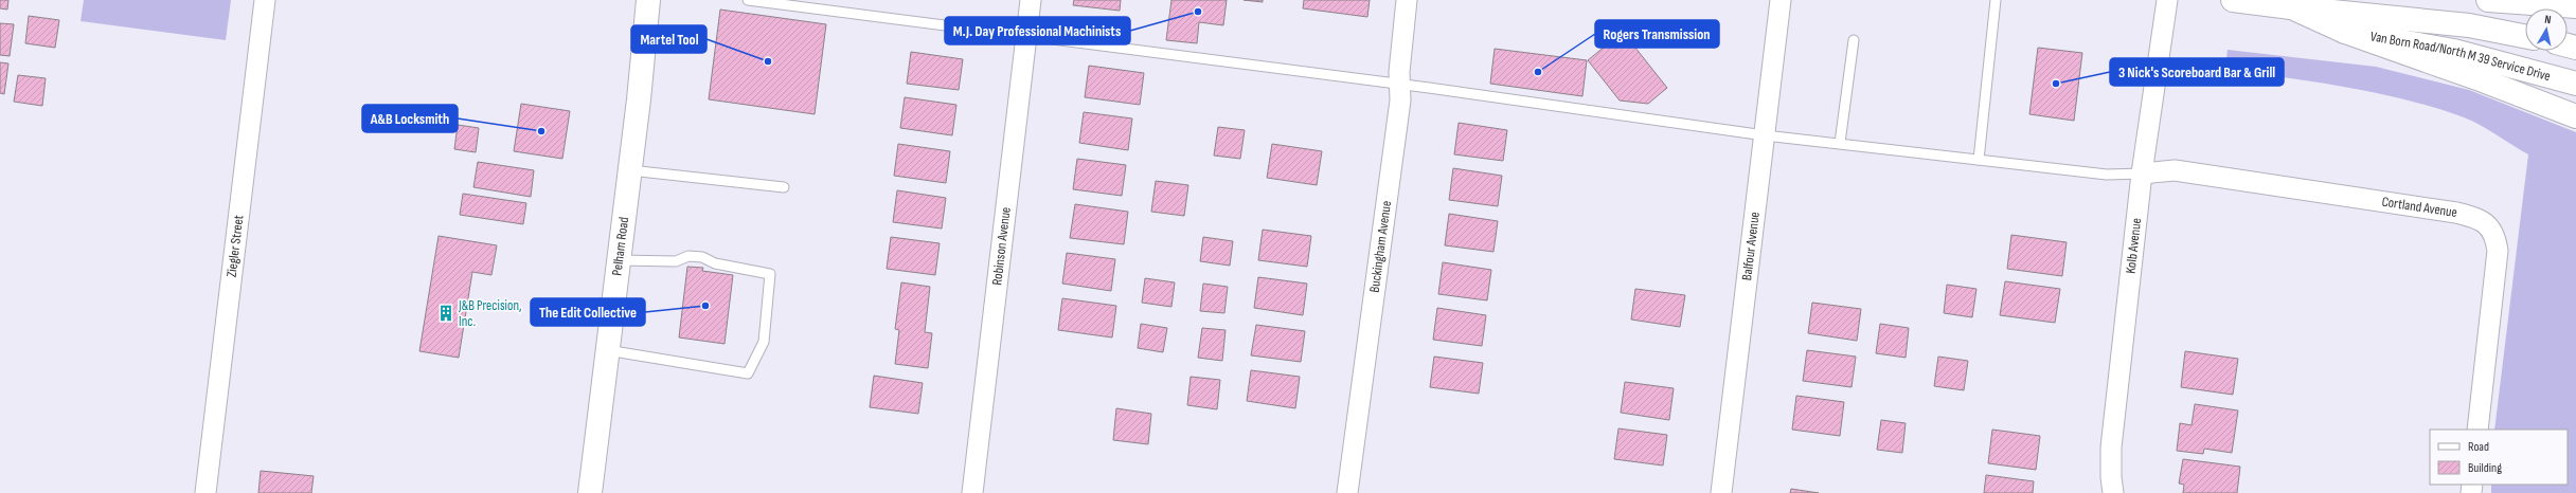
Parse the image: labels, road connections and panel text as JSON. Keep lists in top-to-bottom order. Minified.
{"streets":{"main road":["Van Born Road/North M 39 Service Drive","Pelham Road"],"street":["Cortland Avenue","Ziegler Street","Robinson Avenue","Buckingham Avenue","Balfour Avenue","Kolb Avenue"]},"crossings":[["Cortland Avenue","Kolb Avenue"]],"places":{"other":["M.J. Day Professional Machinists","Martel Tool","Rogers Transmission","3 Nick's Scoreboard Bar & Grill","A&B Locksmith","The Edit Collective"],"building":["J&B Precision, Inc."]},"legend":["Road","Building"],"north":"top"}
